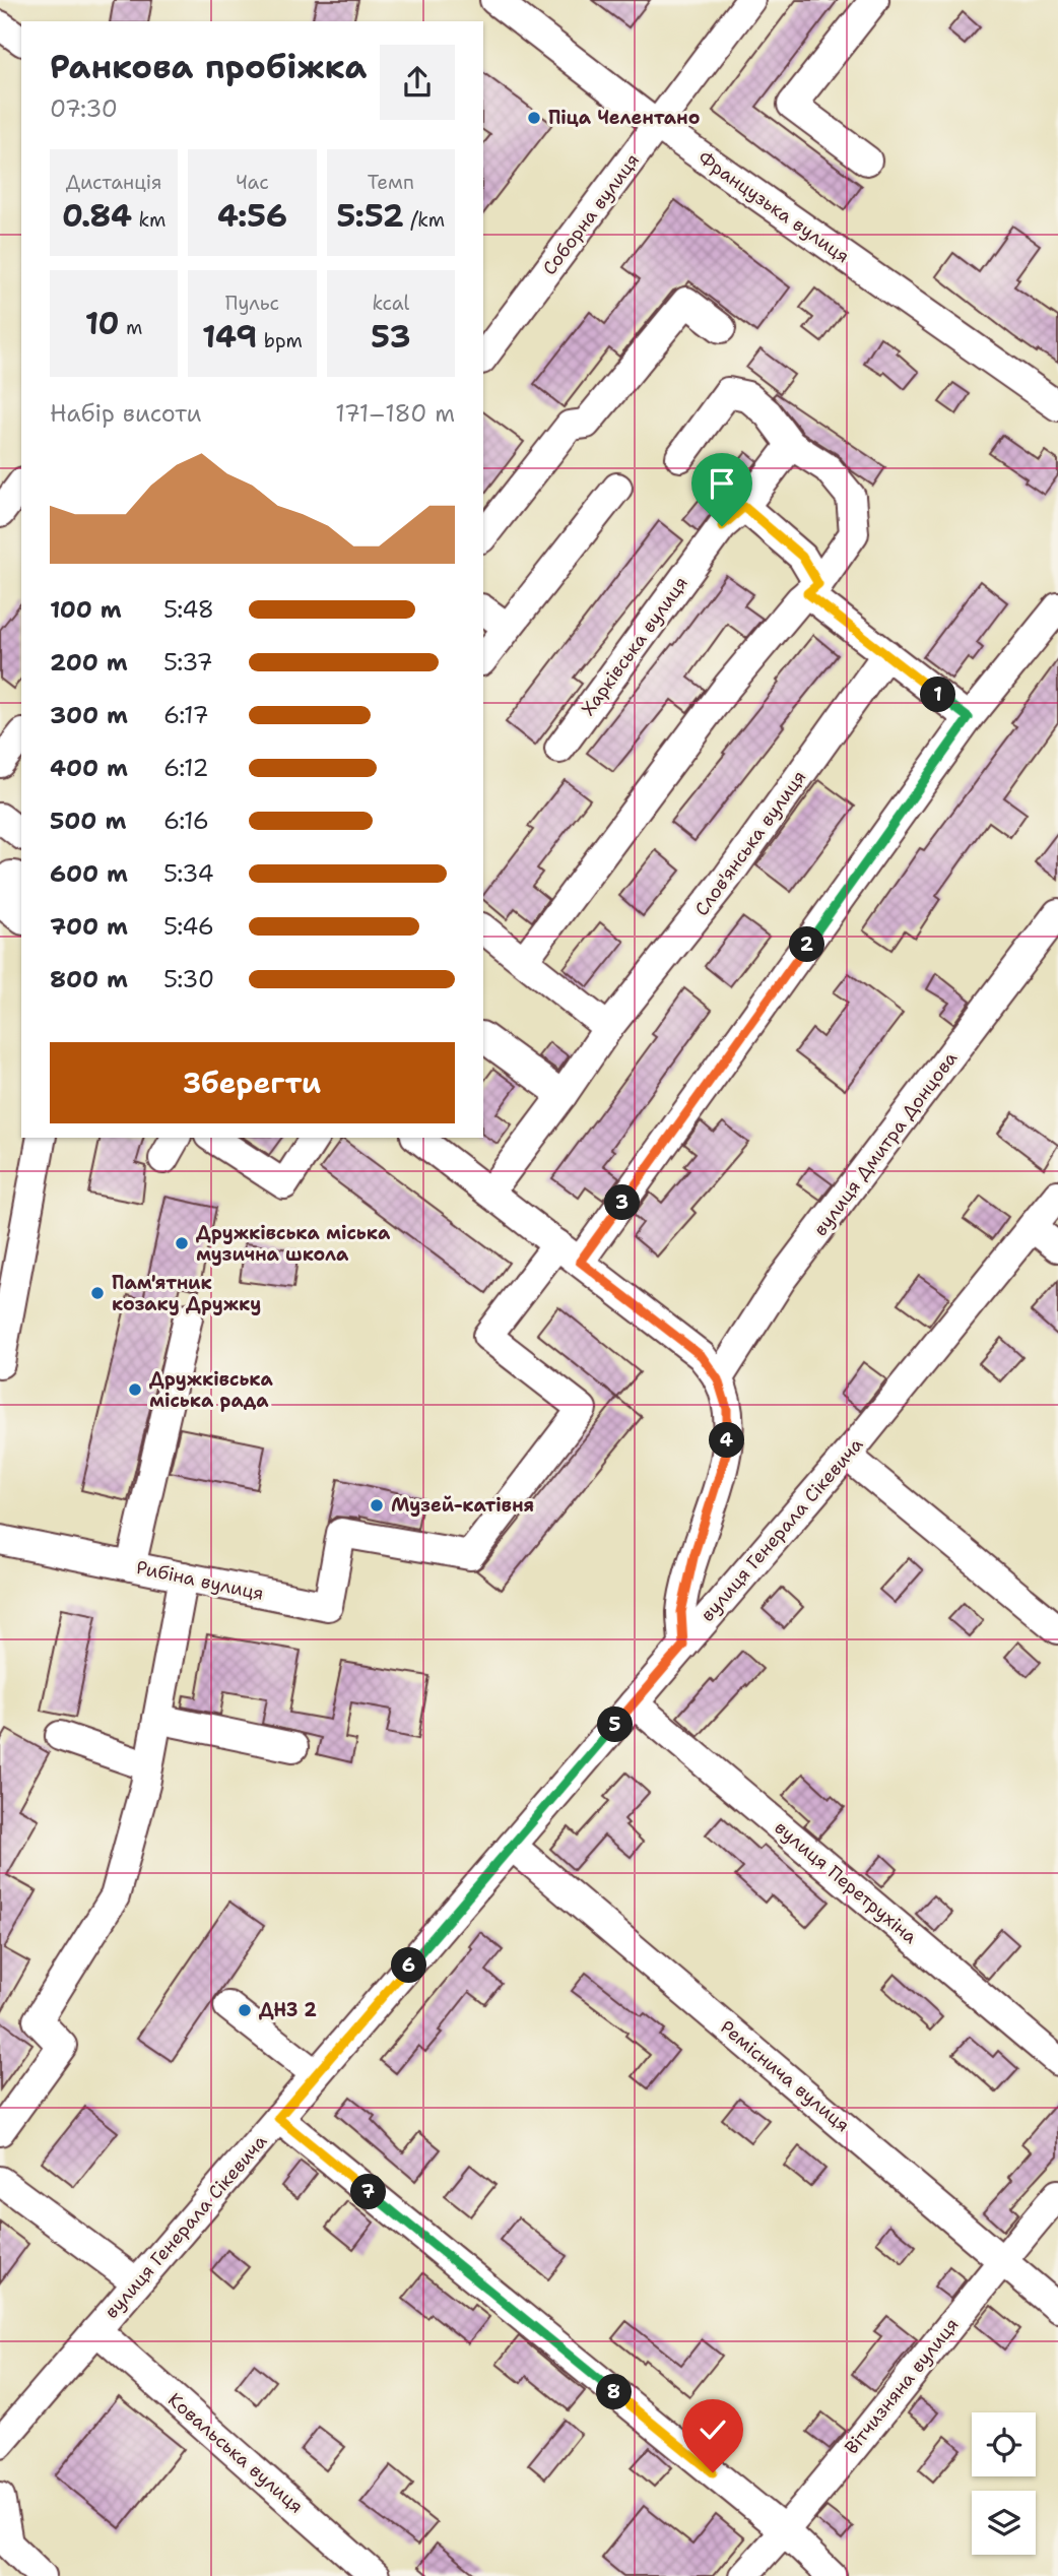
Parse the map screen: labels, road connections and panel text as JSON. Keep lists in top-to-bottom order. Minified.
{"streets":{"street":["Французька вулиця","Соборна вулиця","Харківська вулиця","Слов'янська вулиця","вулиця Дмитра Донцова","вулиця Генерала Сікевича","Рибіна вулиця","вулиця Перетрухіна","Реміснича вулиця","Вітчизняна вулиця","Ковальська вулиця"]},"crossings":[["Французька вулиця","Соборна вулиця"],["вулиця Генерала Сікевича","вулиця Перетрухіна"],["вулиця Генерала Сікевича","Реміснича вулиця"],["вулиця Генерала Сікевича","Ковальська вулиця"],["Реміснича вулиця","Вітчизняна вулиця"]],"places":["Піца Челентано","Дружківська міська музична школа","Пам'ятник козаку Дружку","Дружківська міська рада","Музей-катівня","ДНЗ 2"],"page":{"heading":["Ранкова пробіжка","07:30"],"stats":[["Дистанція","0.84 km"],["Час","4:56"],["Темп","5:52 /km"],["10 m"],["Пульс","149 bpm"],["kcal","53"]],"chart":["Набір висоти","171–180 m"],"list":[{"name":"100 m","note":"5:48"},{"name":"200 m","note":"5:37"},{"name":"300 m","note":"6:17"},{"name":"400 m","note":"6:12"},{"name":"500 m","note":"6:16"},{"name":"600 m","note":"5:34"},{"name":"700 m","note":"5:46"},{"name":"800 m","note":"5:30"}],"pins":["1","2","3","4","5","6","7","8"],"buttons":"Зберегти"}}
